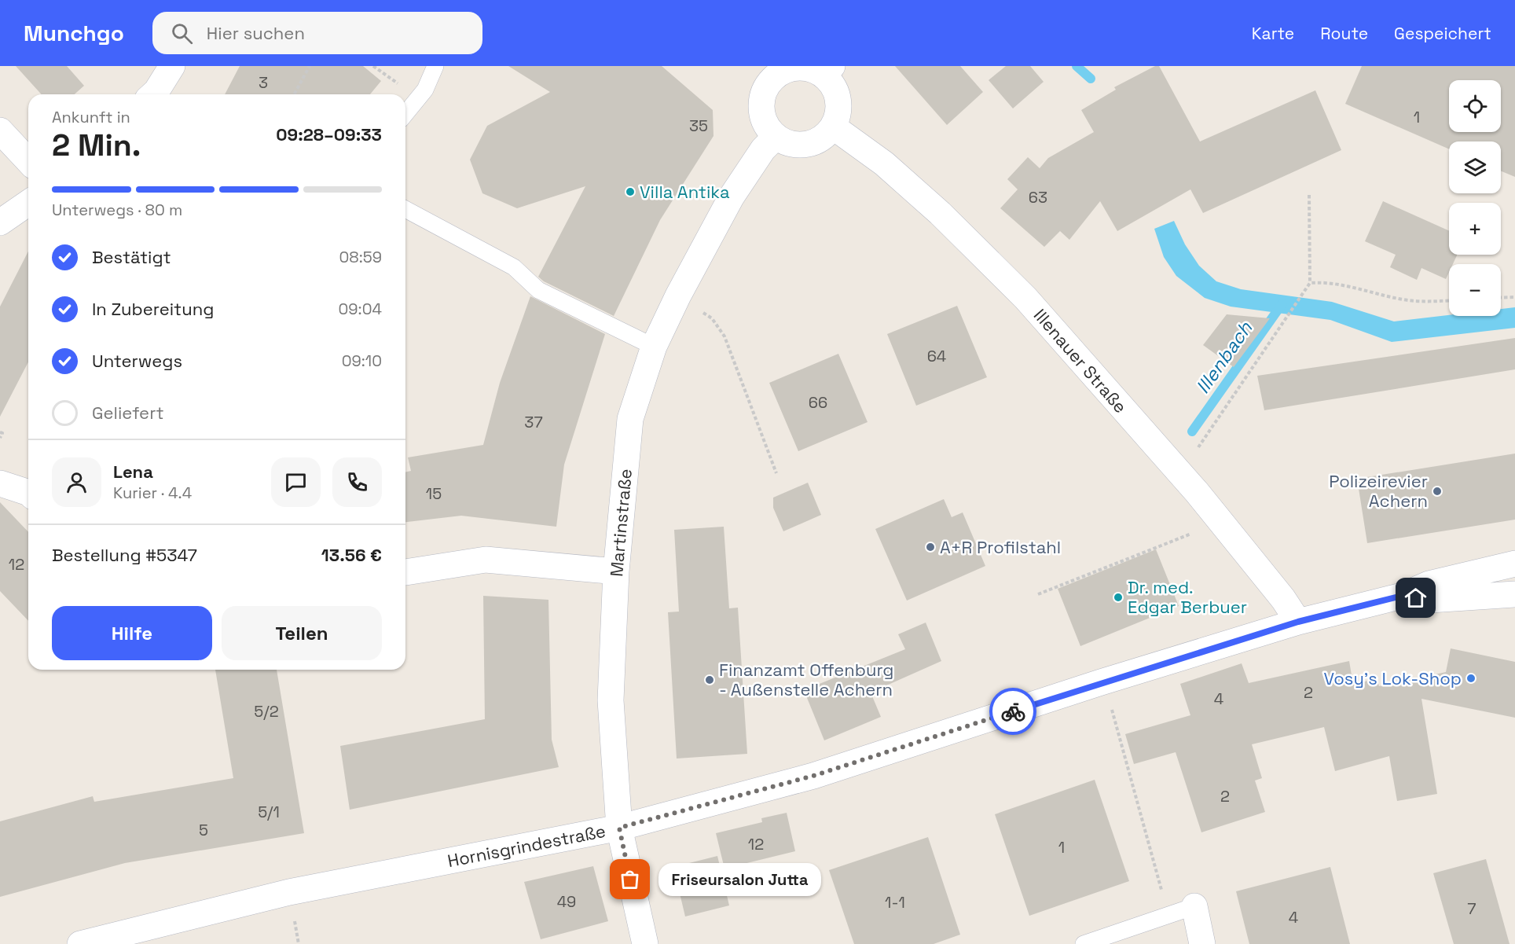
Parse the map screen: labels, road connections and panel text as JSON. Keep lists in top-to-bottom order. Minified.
{"streets":{"main road":["Illenauer Straße","Martinstraße","Hornisgrindestraße"]},"crossings":[["Illenauer Straße","Martinstraße"],["Illenauer Straße","Hornisgrindestraße"],["Martinstraße","Hornisgrindestraße"]],"water":["Illenbach"],"places":["Villa Antika","Polizeirevier Achern","A+R Profilstahl","Dr. med. Edgar Berbuer","Vosy's Lok-Shop","Finanzamt Offenburg - Außenstelle Achern","Friseursalon Jutta"],"house_numbers":["3","1","35","63","64","66","37","15","12","2","4","5/2","2","5/1","5","12","1","49","1-1","7","4"],"page":{"header":"Munchgo","search":"Hier suchen","nav":["Karte","Route","Gespeichert"],"map_buttons":["+","−"],"heading":["2 Min.","Ankunft in","09:28–09:33"],"panel":["Lena","Kurier · 4.4","Bestellung #5347","13.56 €"],"bar":"Unterwegs · 80 m","list":[["Bestätigt","08:59"],["In Zubereitung","09:04"],["Unterwegs","09:10"],"Geliefert"],"buttons":["Hilfe","Teilen"],"bubble":"Friseursalon Jutta"}}
